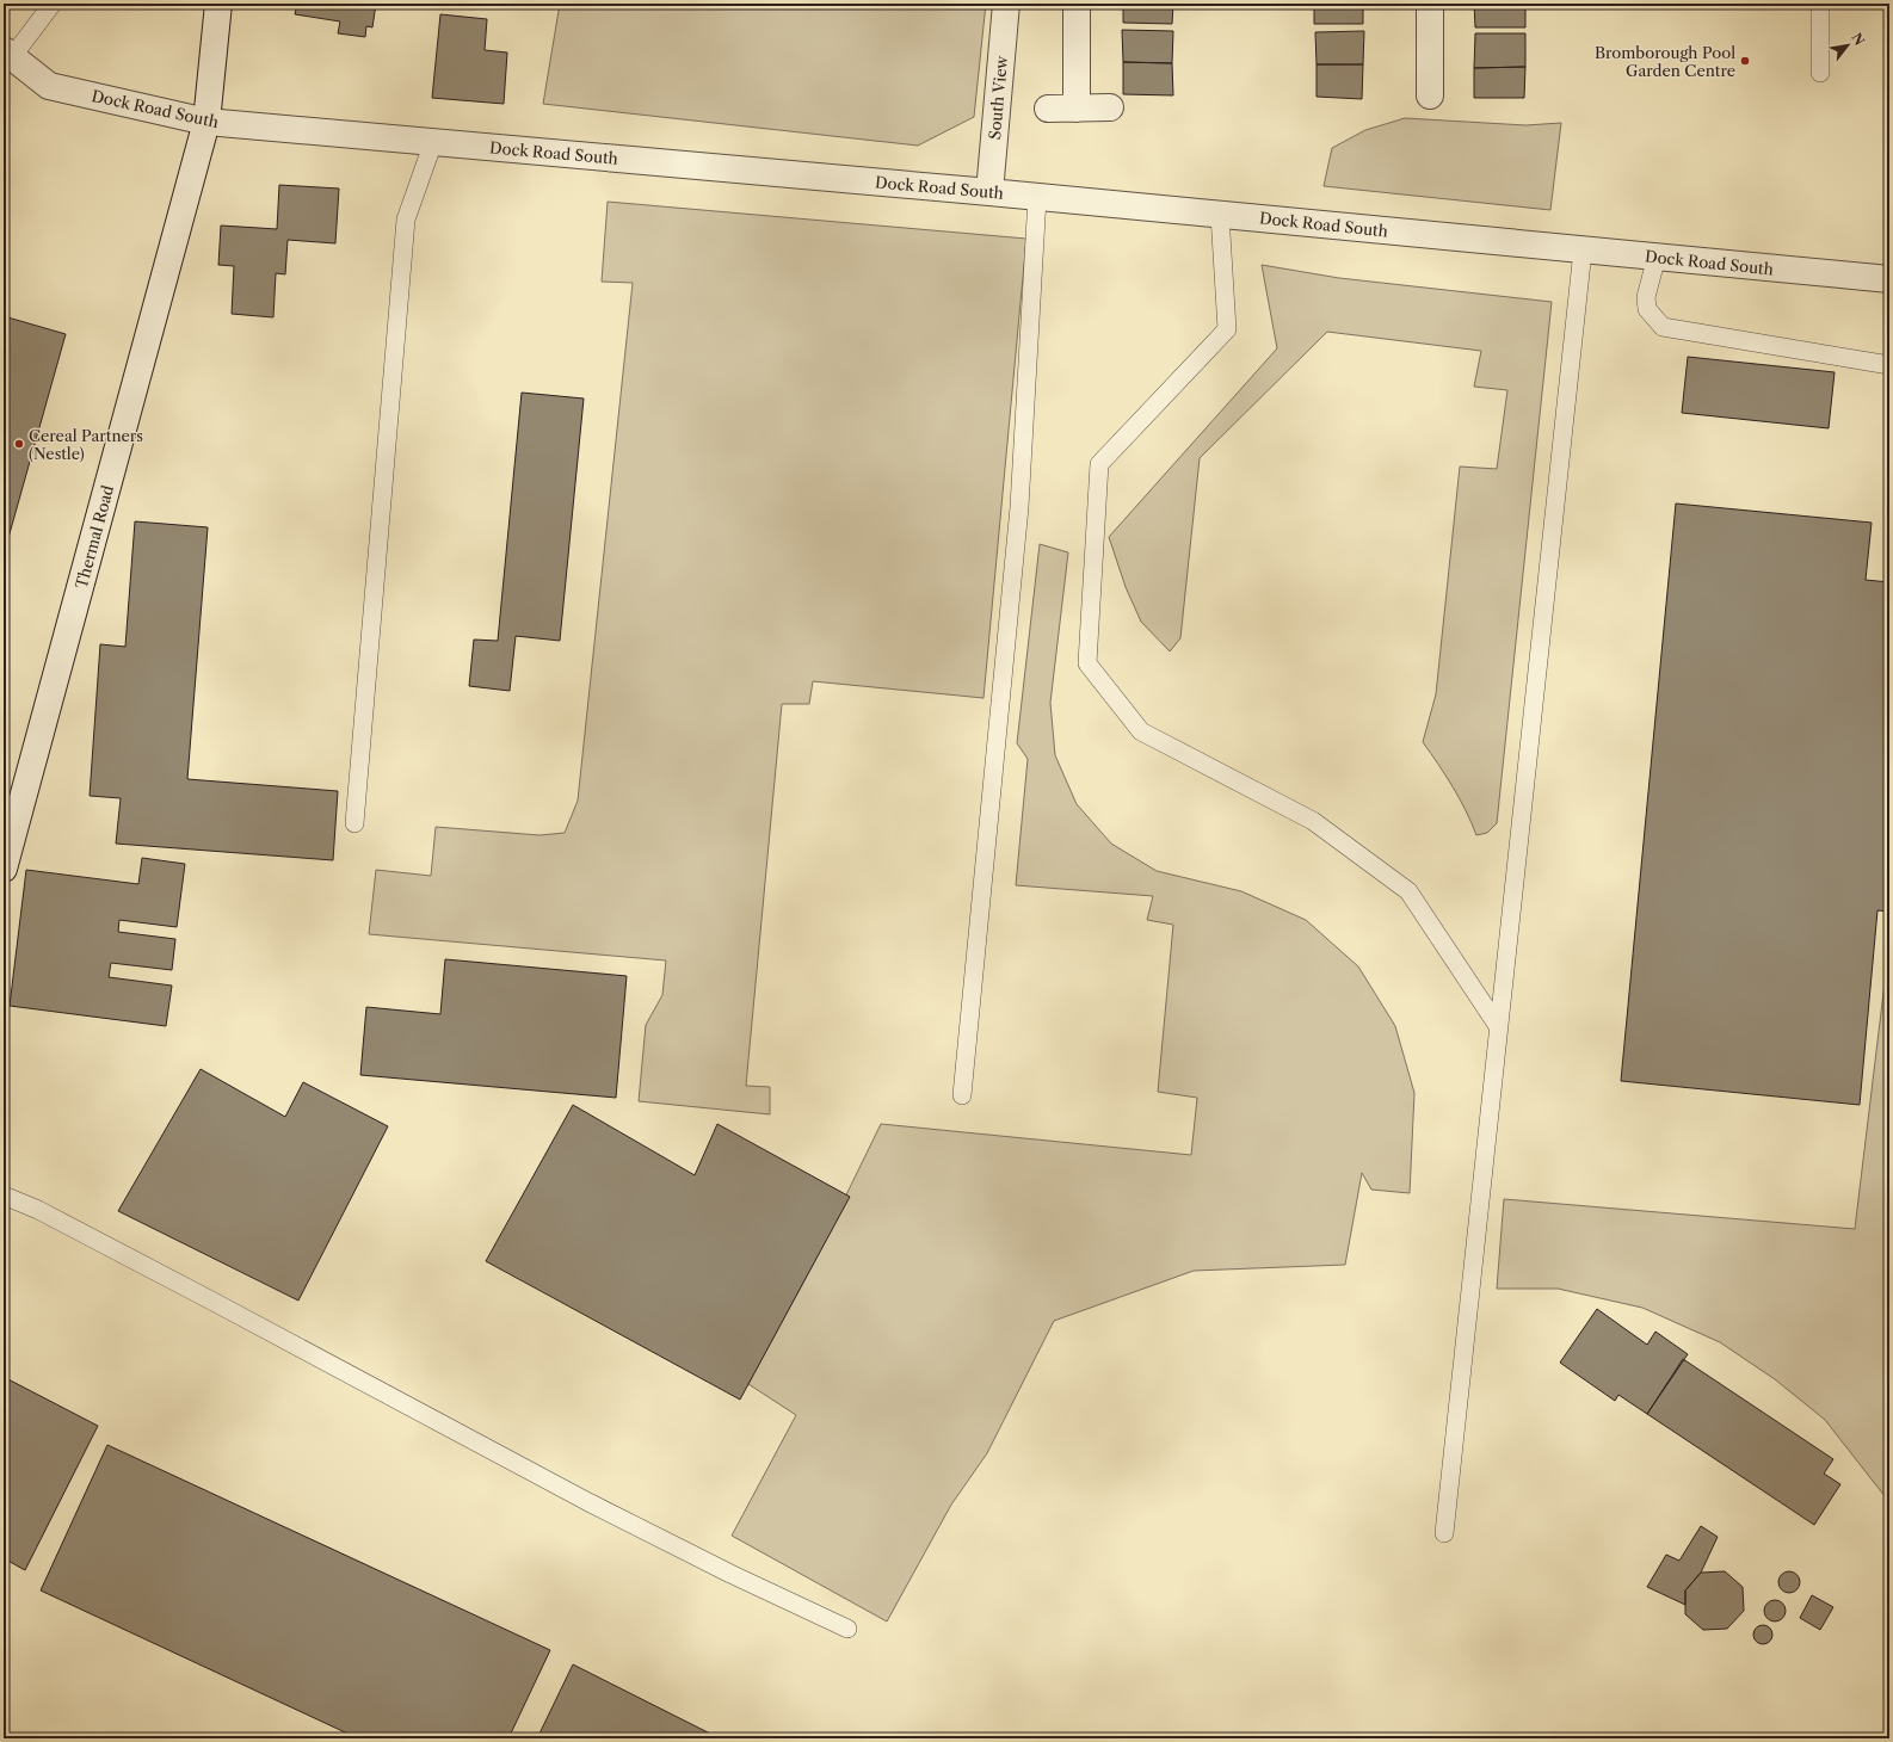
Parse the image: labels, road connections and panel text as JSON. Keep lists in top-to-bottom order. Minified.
{"streets":{"street":["South View","Dock Road South","Thermal Road"]},"crossings":[["South View","Dock Road South"],["Dock Road South","Thermal Road"]],"places":["Bromborough Pool Garden Centre","Cereal Partners (Nestle)"],"north":"top right"}
